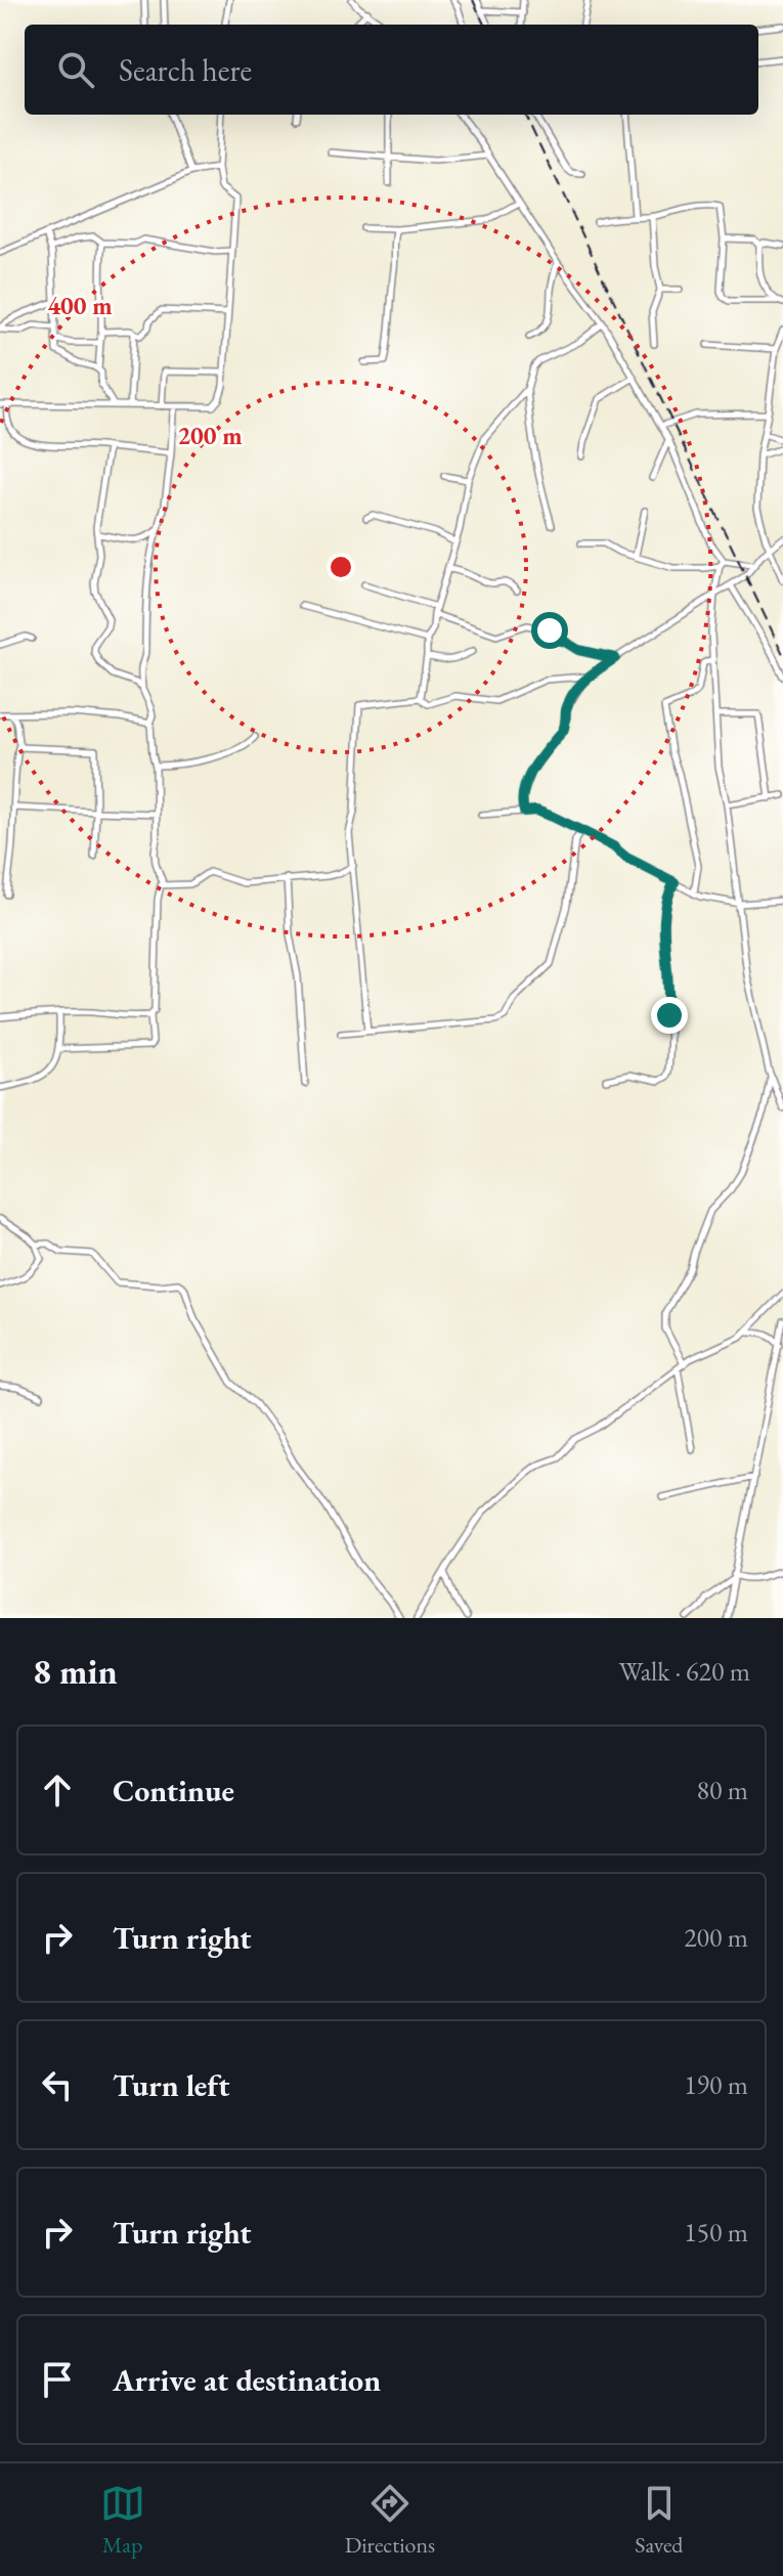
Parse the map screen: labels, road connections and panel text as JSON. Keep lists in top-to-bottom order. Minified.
{"page":{"search":"Search here","heading":["8 min","Walk · 620 m"],"list":[["Continue","80 m"],["Turn right","200 m"],["Turn left","190 m"],["Turn right","150 m"],"Arrive at destination"],"nav":["Map","Directions","Saved"]},"rings":["400 m","200 m"]}
